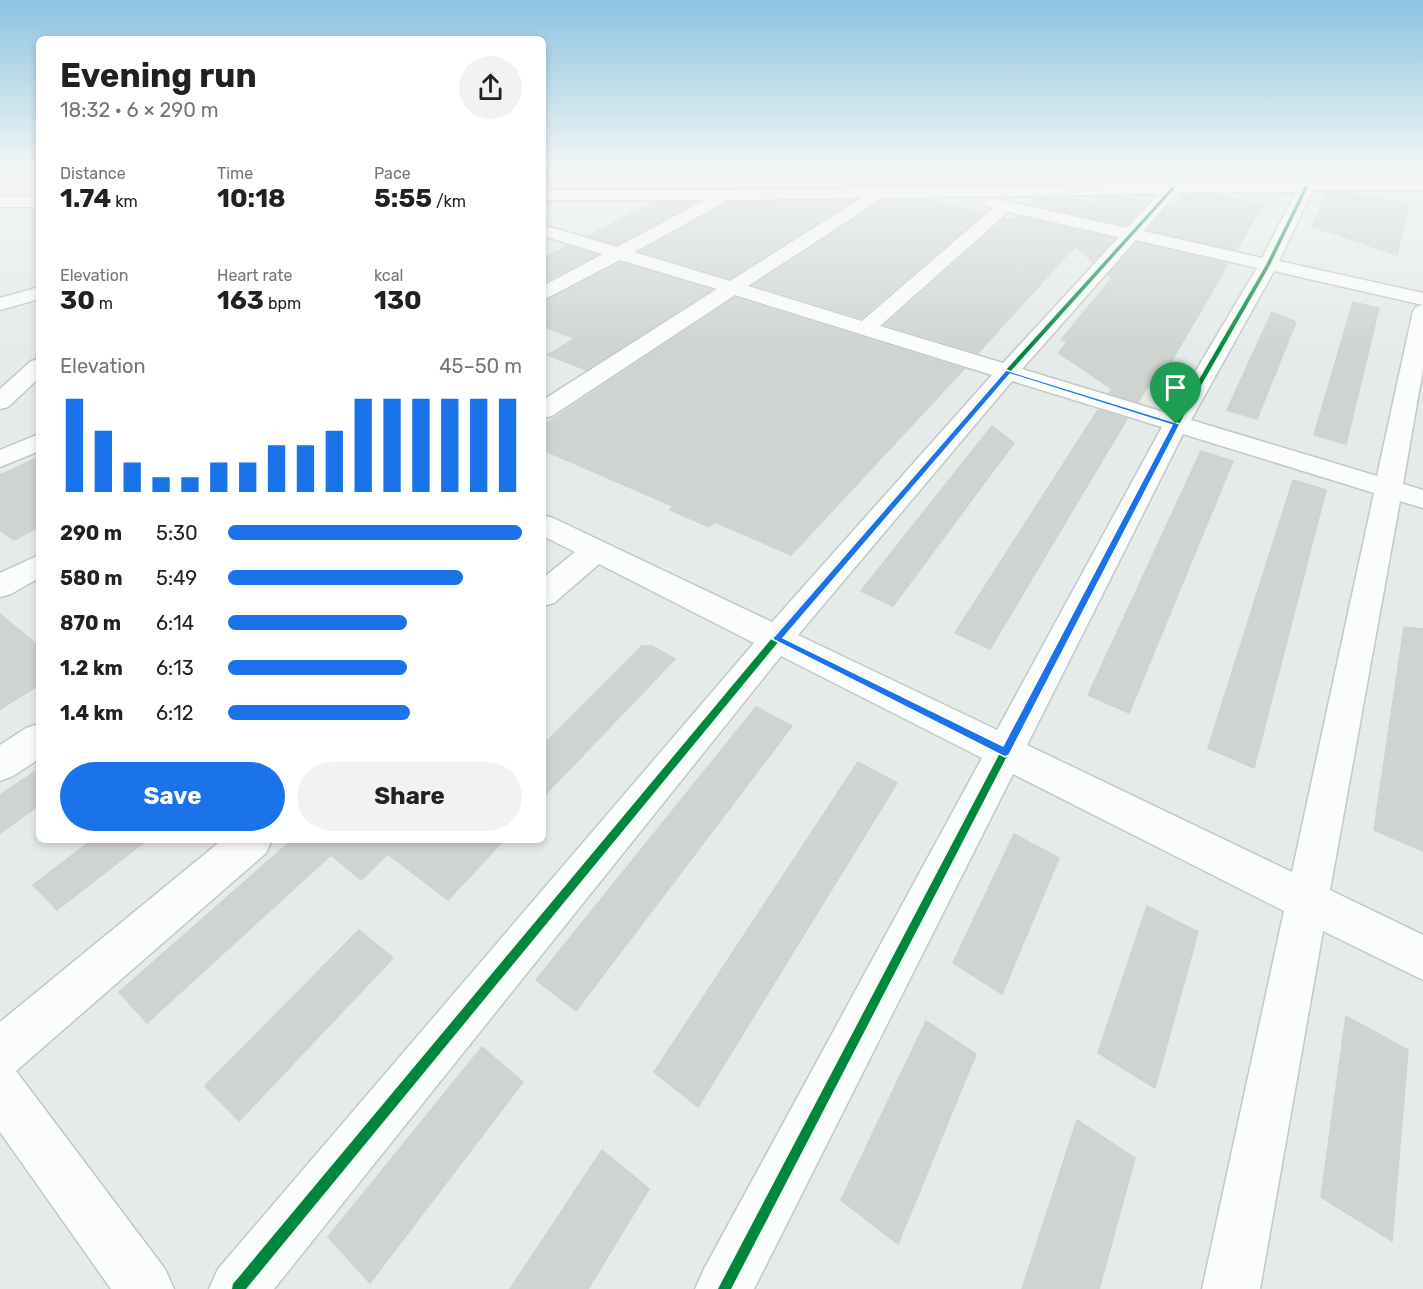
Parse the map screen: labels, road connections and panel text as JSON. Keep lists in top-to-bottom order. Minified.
{"page":{"heading":["Evening run","18:32 · 6 × 290 m"],"stats":[["Distance","1.74 km"],["Time","10:18"],["Pace","5:55 /km"],["Elevation","30 m"],["Heart rate","163 bpm"],["kcal","130"]],"chart":["Elevation","45–50 m"],"list":[{"name":"290 m","note":"5:30"},{"name":"580 m","note":"5:49"},{"name":"870 m","note":"6:14"},{"name":"1.2 km","note":"6:13"},{"name":"1.4 km","note":"6:12"}],"buttons":["Save","Share"]}}
